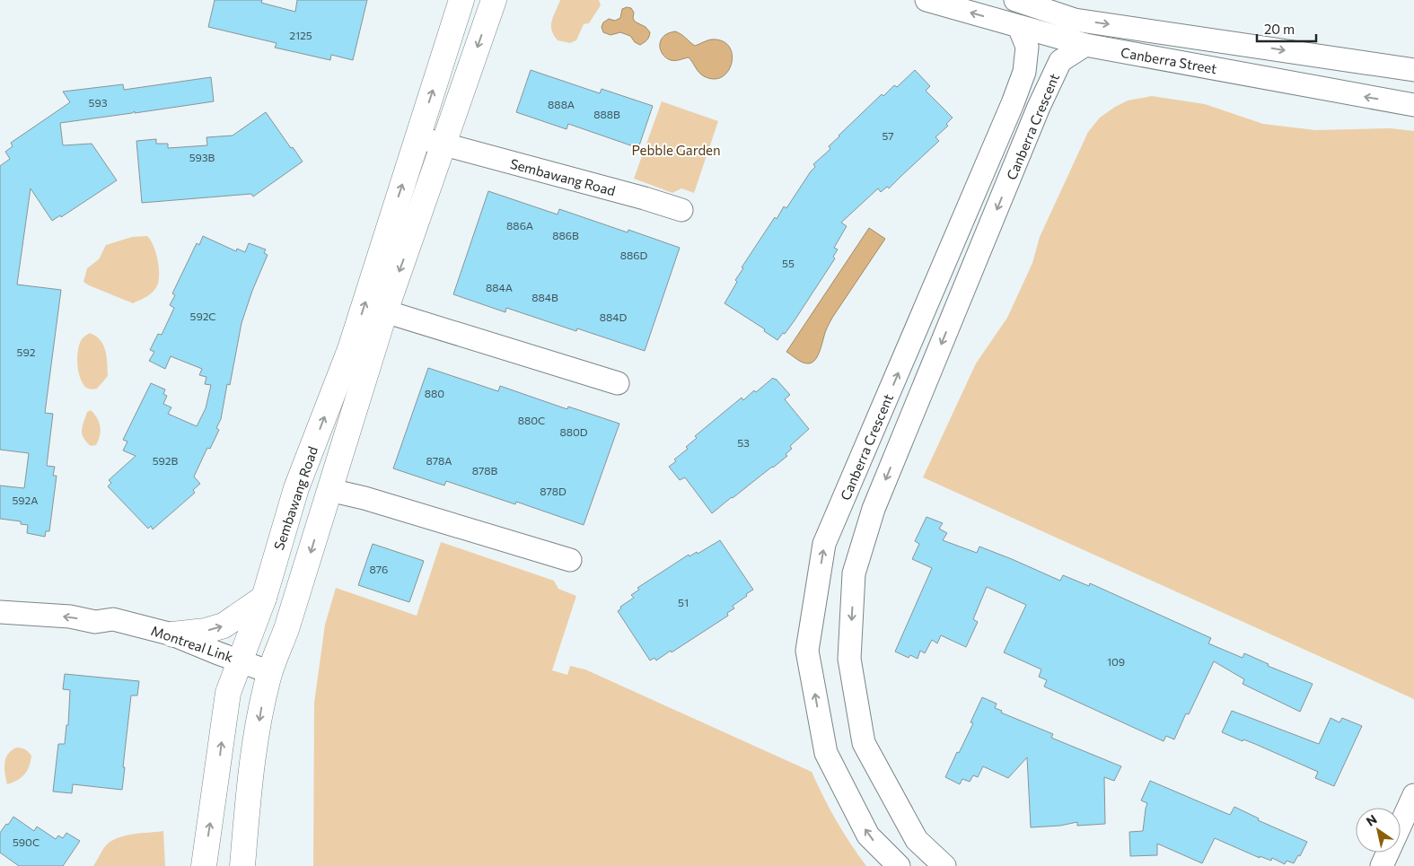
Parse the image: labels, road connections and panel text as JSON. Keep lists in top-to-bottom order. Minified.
{"streets":{"main road":["Sembawang Road"],"street":["Canberra Street","Canberra Crescent","Montreal Link"]},"crossings":[["Canberra Street","Canberra Crescent"],["Sembawang Road","Montreal Link"]],"parks":["Pebble Garden"],"house_numbers":["2125","593","888A","888B","57","593B","886A","886B","886D","55","884A","884B","592C","884D","592","880","880C","880D","53","592B","878A","878B","878D","592A","876","51","109","590C"],"scale_bar":"20 m","north":"top left"}
